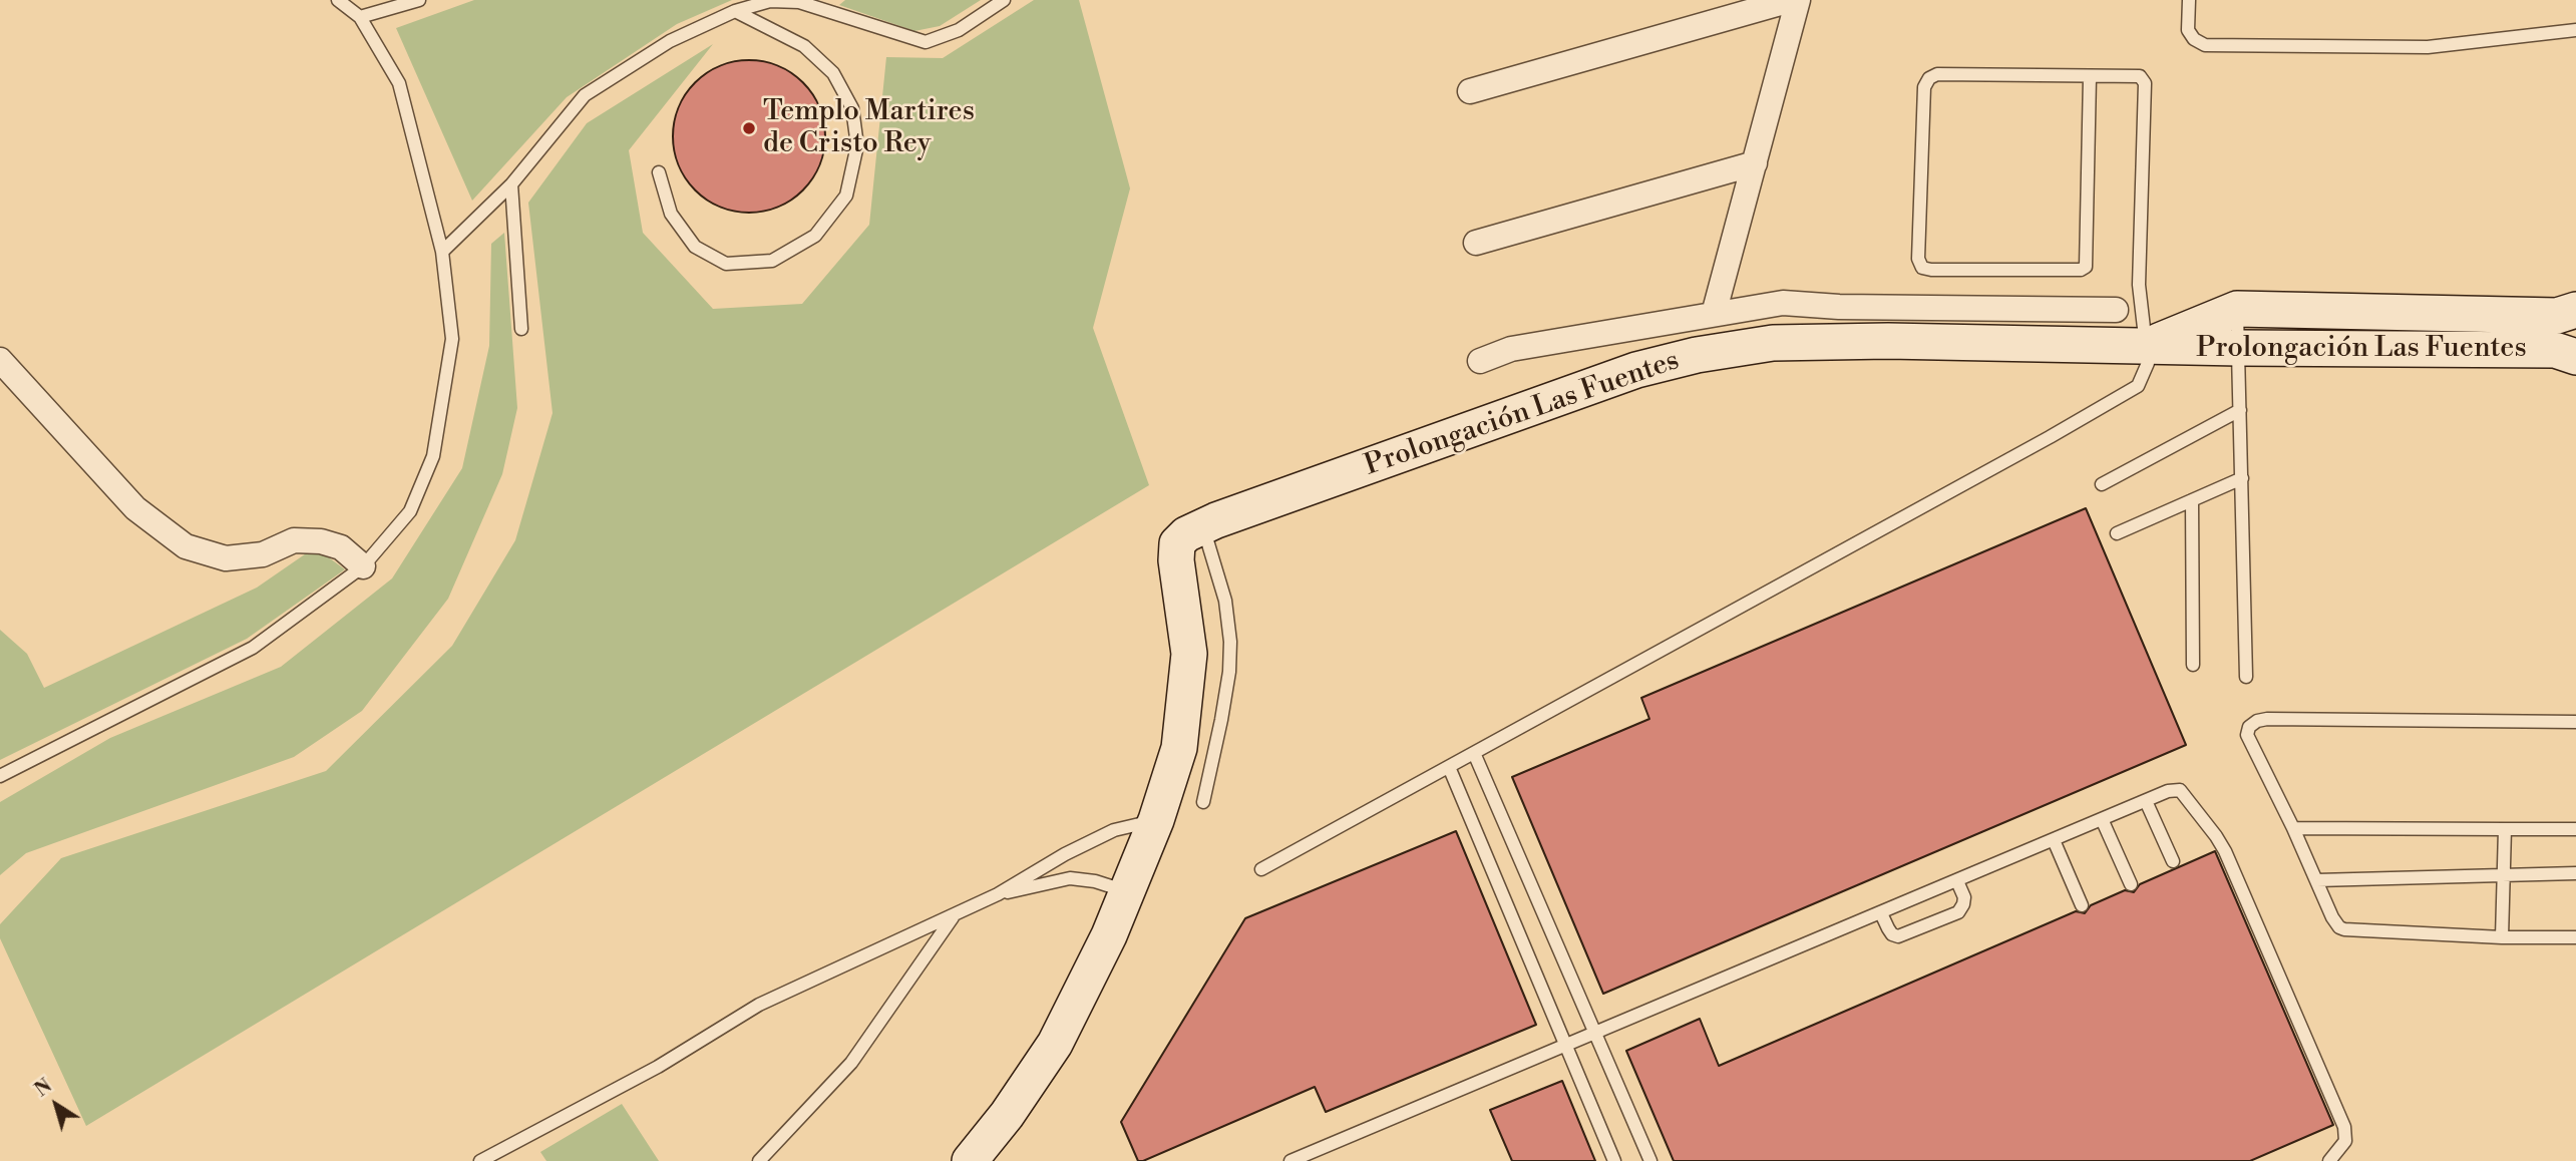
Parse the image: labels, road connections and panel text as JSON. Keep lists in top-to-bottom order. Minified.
{"streets":{"street":["Prolongación Las Fuentes"]},"places":["Templo Martires de Cristo Rey"],"north":"top left"}
